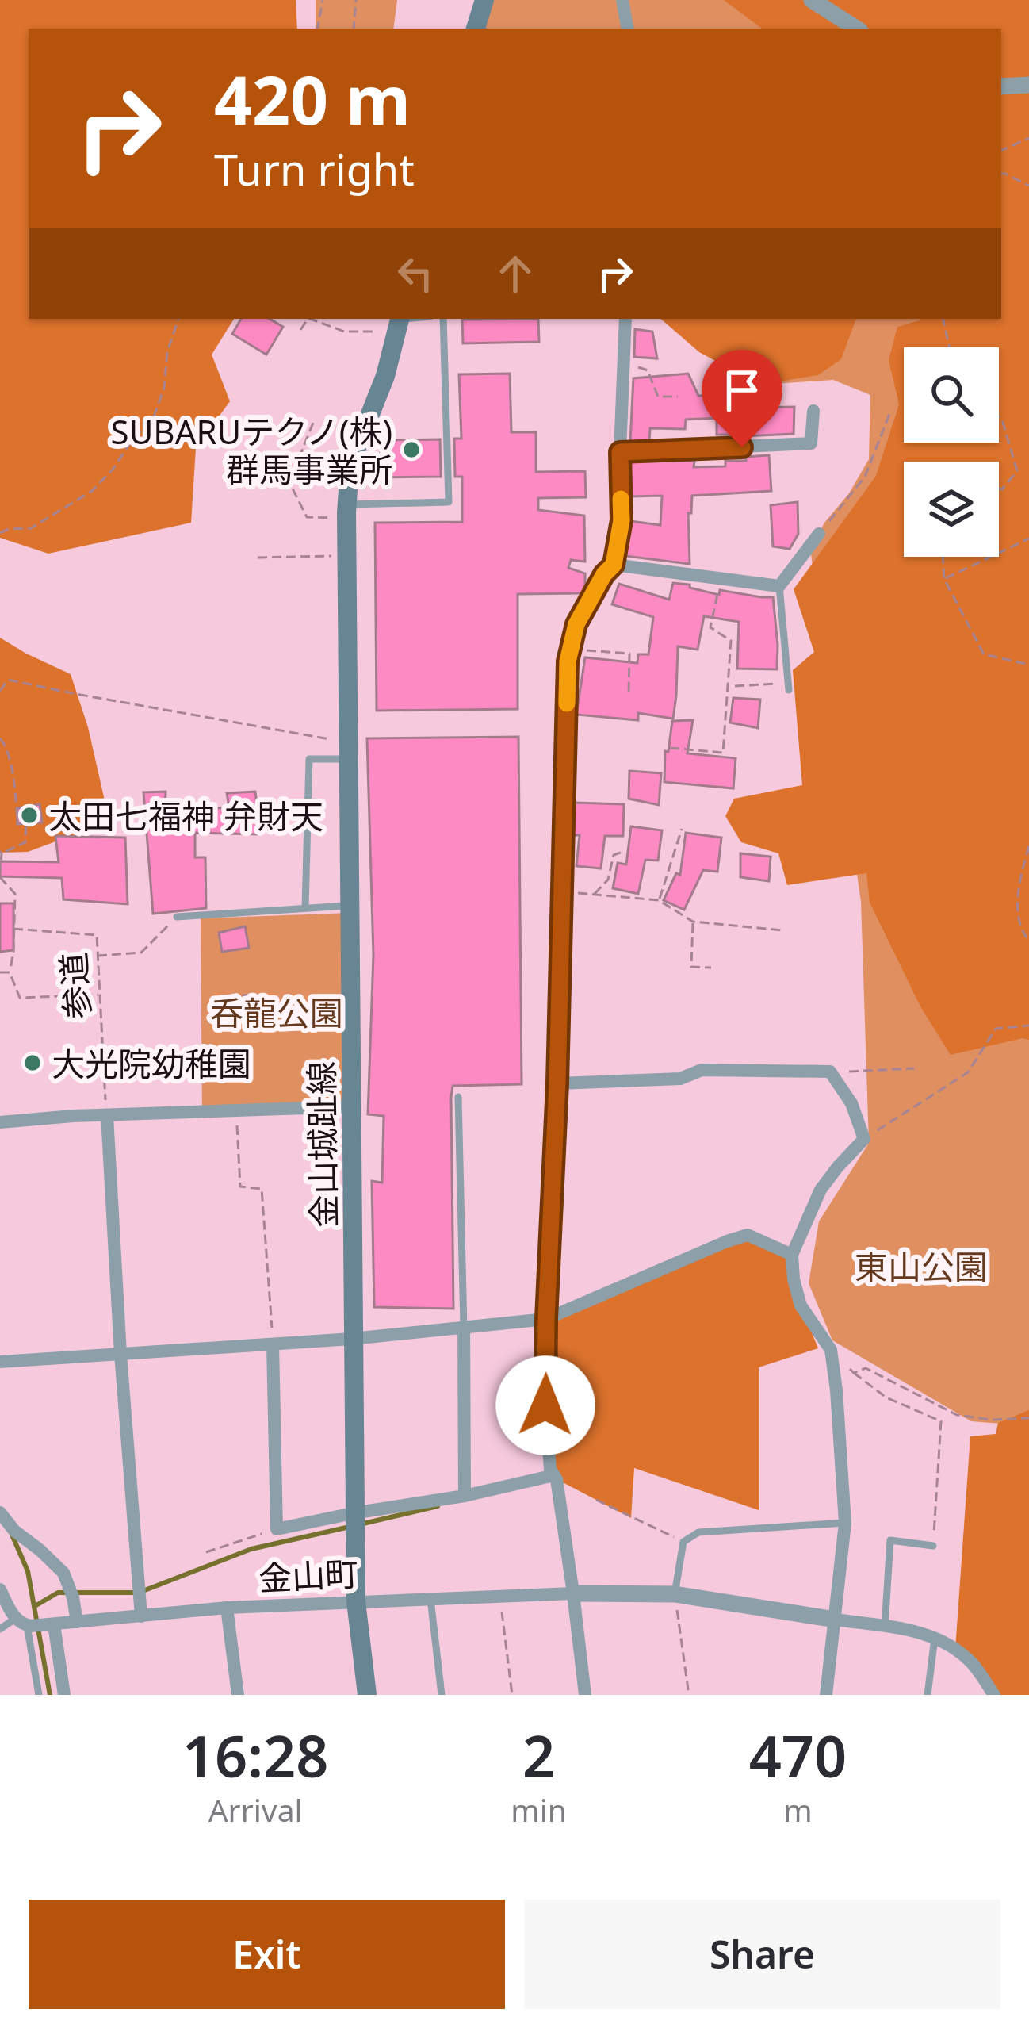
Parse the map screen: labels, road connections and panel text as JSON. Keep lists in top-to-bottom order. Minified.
{"streets":{"main road":["金山城趾線"],"street":["金山町"],"path":["参道"]},"crossings":[["金山城趾線","金山町"]],"parks":["呑龍公園","東山公園"],"places":["SUBARUテクノ(株) 群馬事業所","太田七福神 弁財天","大光院幼稚園"],"page":{"turn":["420 m","Turn right"],"eta":["16:28","Arrival","2","min","470","m"],"buttons":["Exit","Share"]}}
